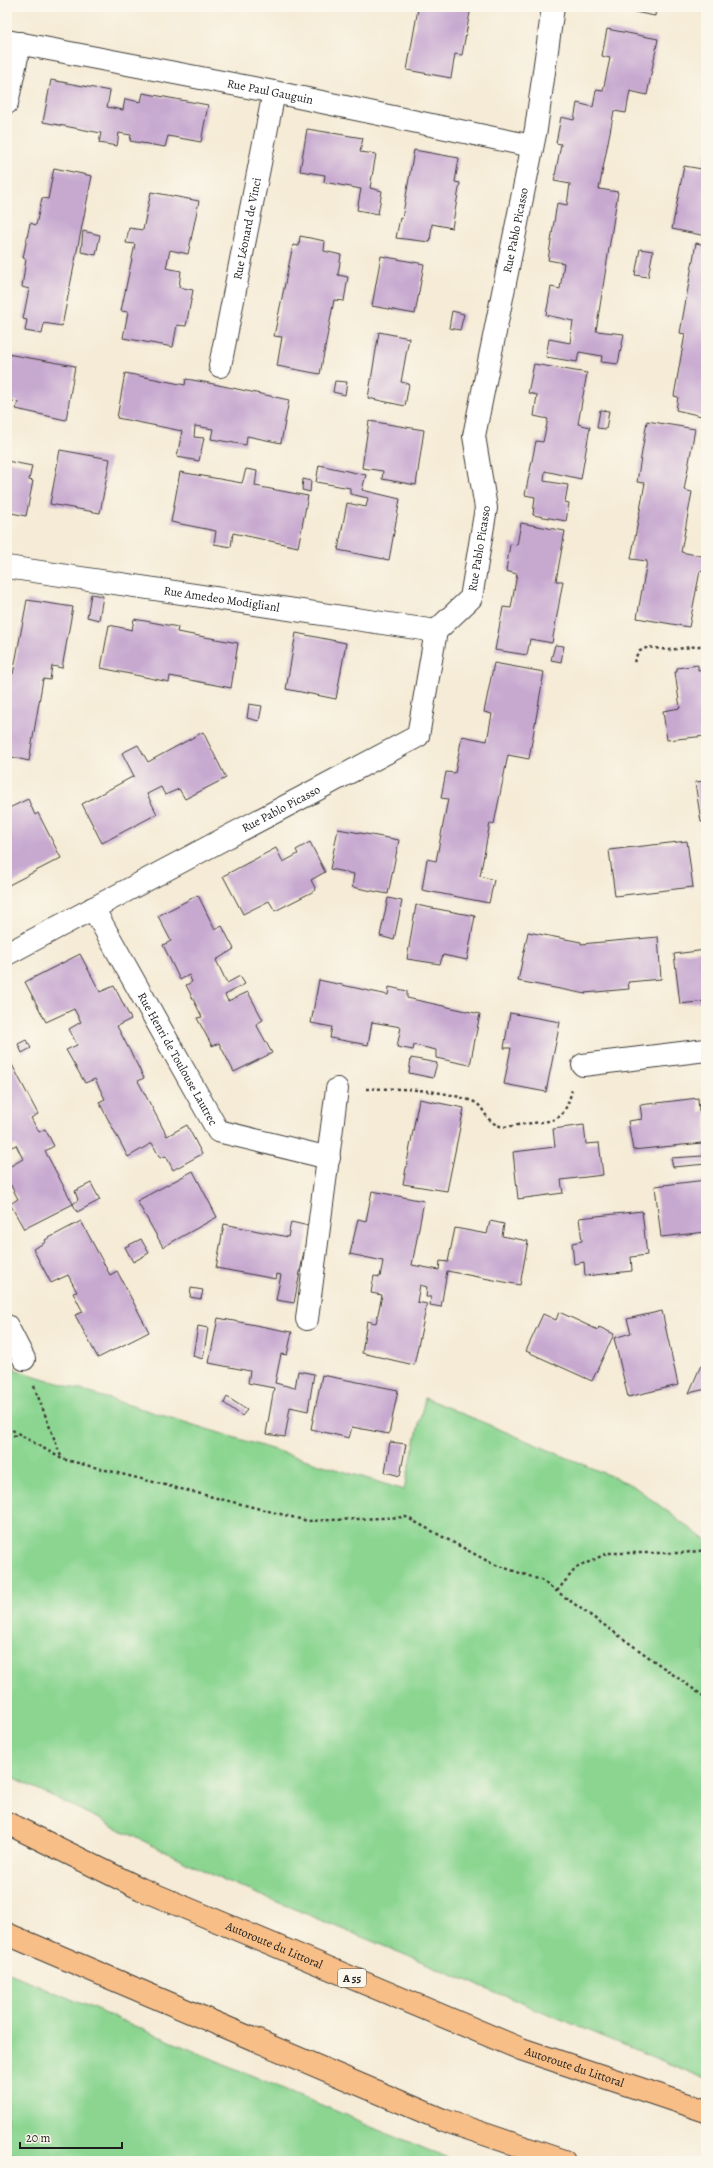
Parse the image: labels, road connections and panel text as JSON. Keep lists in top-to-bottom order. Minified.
{"streets":{"highway":["Autoroute du Littoral","A 55"],"street":["Rue Paul Gauguin","Rue Léonard de Vinci","Rue Pablo Picasso","Rue Amedeo Modiglianl","Rue Henri de Toulouse Lautrec"]},"crossings":[["Rue Paul Gauguin","Rue Léonard de Vinci"],["Rue Paul Gauguin","Rue Pablo Picasso"],["Rue Pablo Picasso","Rue Amedeo Modiglianl"],["Rue Pablo Picasso","Rue Henri de Toulouse Lautrec"]],"scale_bar":"20 m"}
